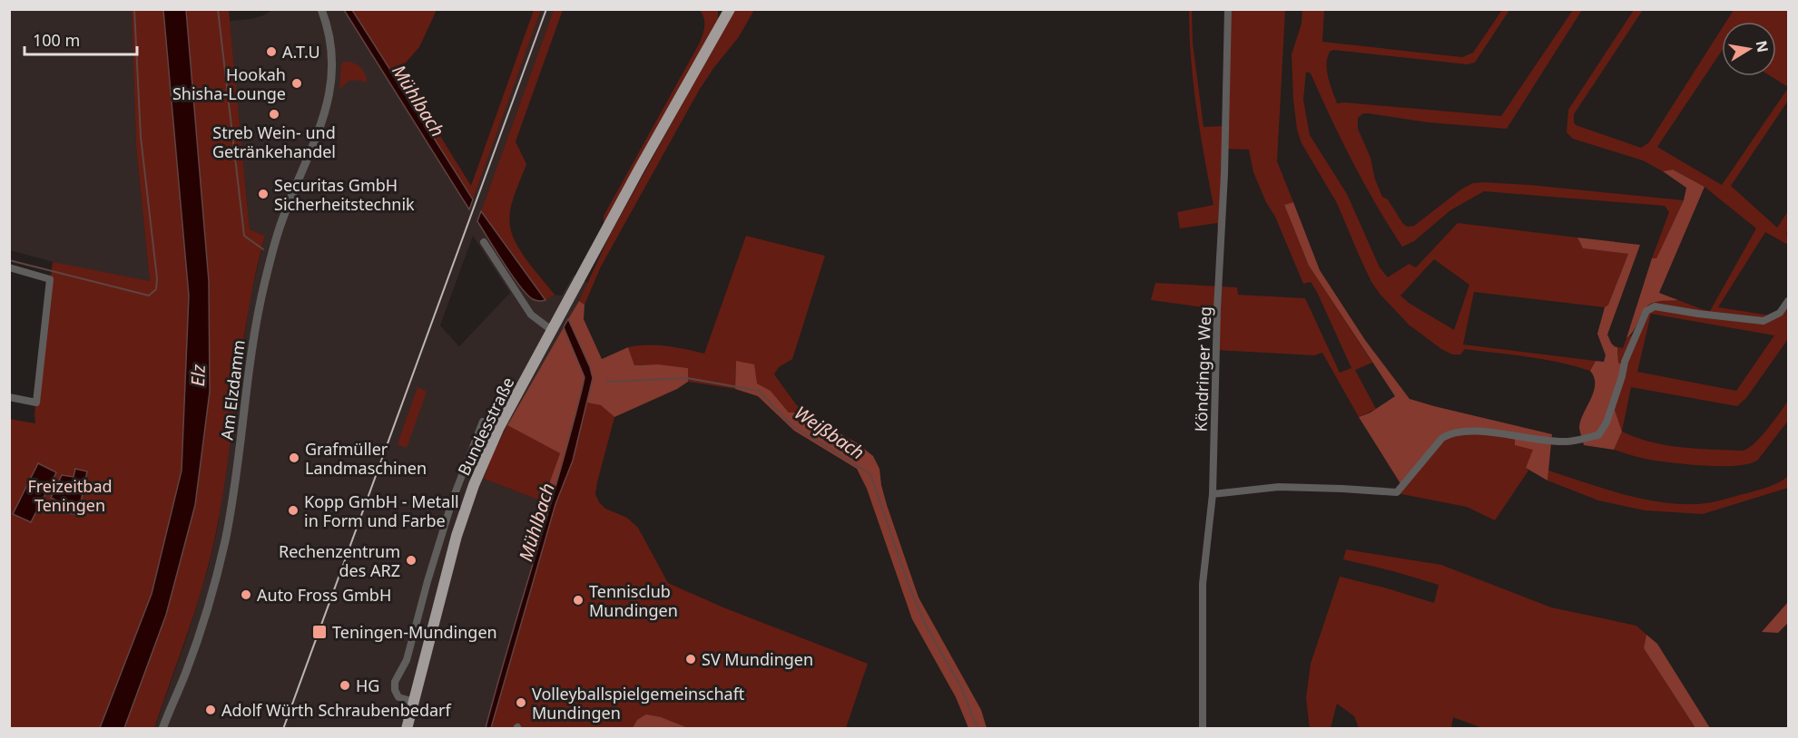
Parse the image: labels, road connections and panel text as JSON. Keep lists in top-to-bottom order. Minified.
{"streets":{"main road":["Bundesstraße"],"street":["Köndringer Weg","Am Elzdamm"]},"water":["Mühlbach","Elz","Weißbach"],"parks":["Freizeitbad Teningen"],"places":{"other":["A.T.U","Hookah Shisha-Lounge","Streb Wein- und Getränkehandel","Securitas GmbH Sicherheitstechnik","Grafmüller Landmaschinen","Kopp GmbH - Metall in Form und Farbe","Rechenzentrum des ARZ","Auto Fross GmbH","Tennisclub Mundingen","SV Mundingen","HG","Volleyballspielgemeinschaft Mundingen","Adolf Würth Schraubenbedarf"],"transit":["Teningen-Mundingen"]},"scale_bar":"100 m","north":"right"}
